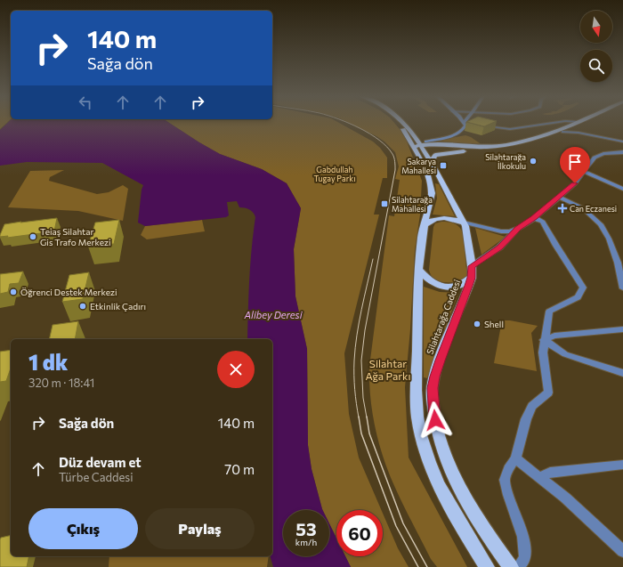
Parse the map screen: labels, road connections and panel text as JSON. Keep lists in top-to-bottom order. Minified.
{"streets":{"main road":["Silahtarağa Caddesi"]},"water":["Alibey Deresi"],"parks":["Gabdullah Tugay Parkı","Silahtar Ağa Parkı"],"places":{"other":["Silahtarağa İlkokulu","Teiaş Silahtar Gis Trafo Merkezi","Öğrenci Destek Merkezi","Etkinlik Çadırı","Shell"],"transit":["Sakarya Mahallesi","Silahtarağa Mahallesi"],"health":["Can Eczanesi"]},"north":"bottom","page":{"turn":["140 m","Sağa dön"],"heading":["1 dk","320 m · 18:41"],"list":[{"name":"Sağa dön","value":"140 m"},{"name":"Düz devam et","note":"Türbe Caddesi","value":"70 m"}],"buttons":["Çıkış","Paylaş"],"speed":"53 km/h","limit":"60"}}
